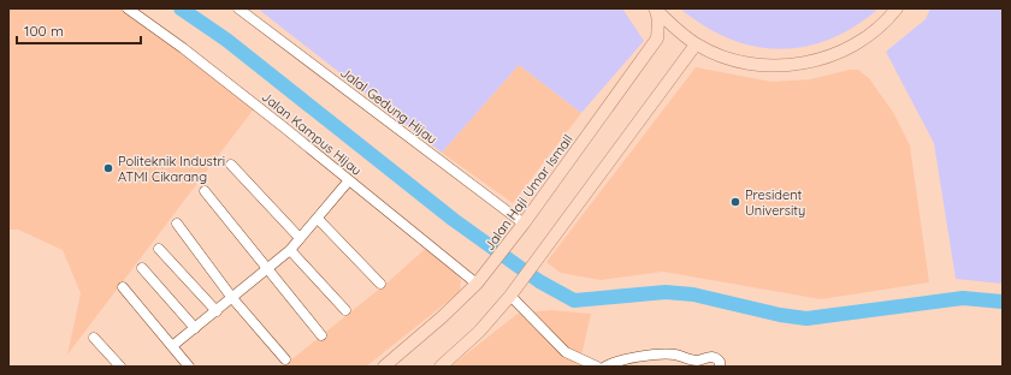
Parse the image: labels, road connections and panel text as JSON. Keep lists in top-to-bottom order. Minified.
{"streets":{"main road":["Jalan Haji Umar Ismail"],"street":["Jalal Gedung Hijau","Jalan Kampus Hijau"]},"crossings":[["Jalal Gedung Hijau","Jalan Haji Umar Ismail"],["Jalan Kampus Hijau","Jalan Haji Umar Ismail"]],"places":["Politeknik Industri ATMI Cikarang","President University"],"scale_bar":"100 m"}
